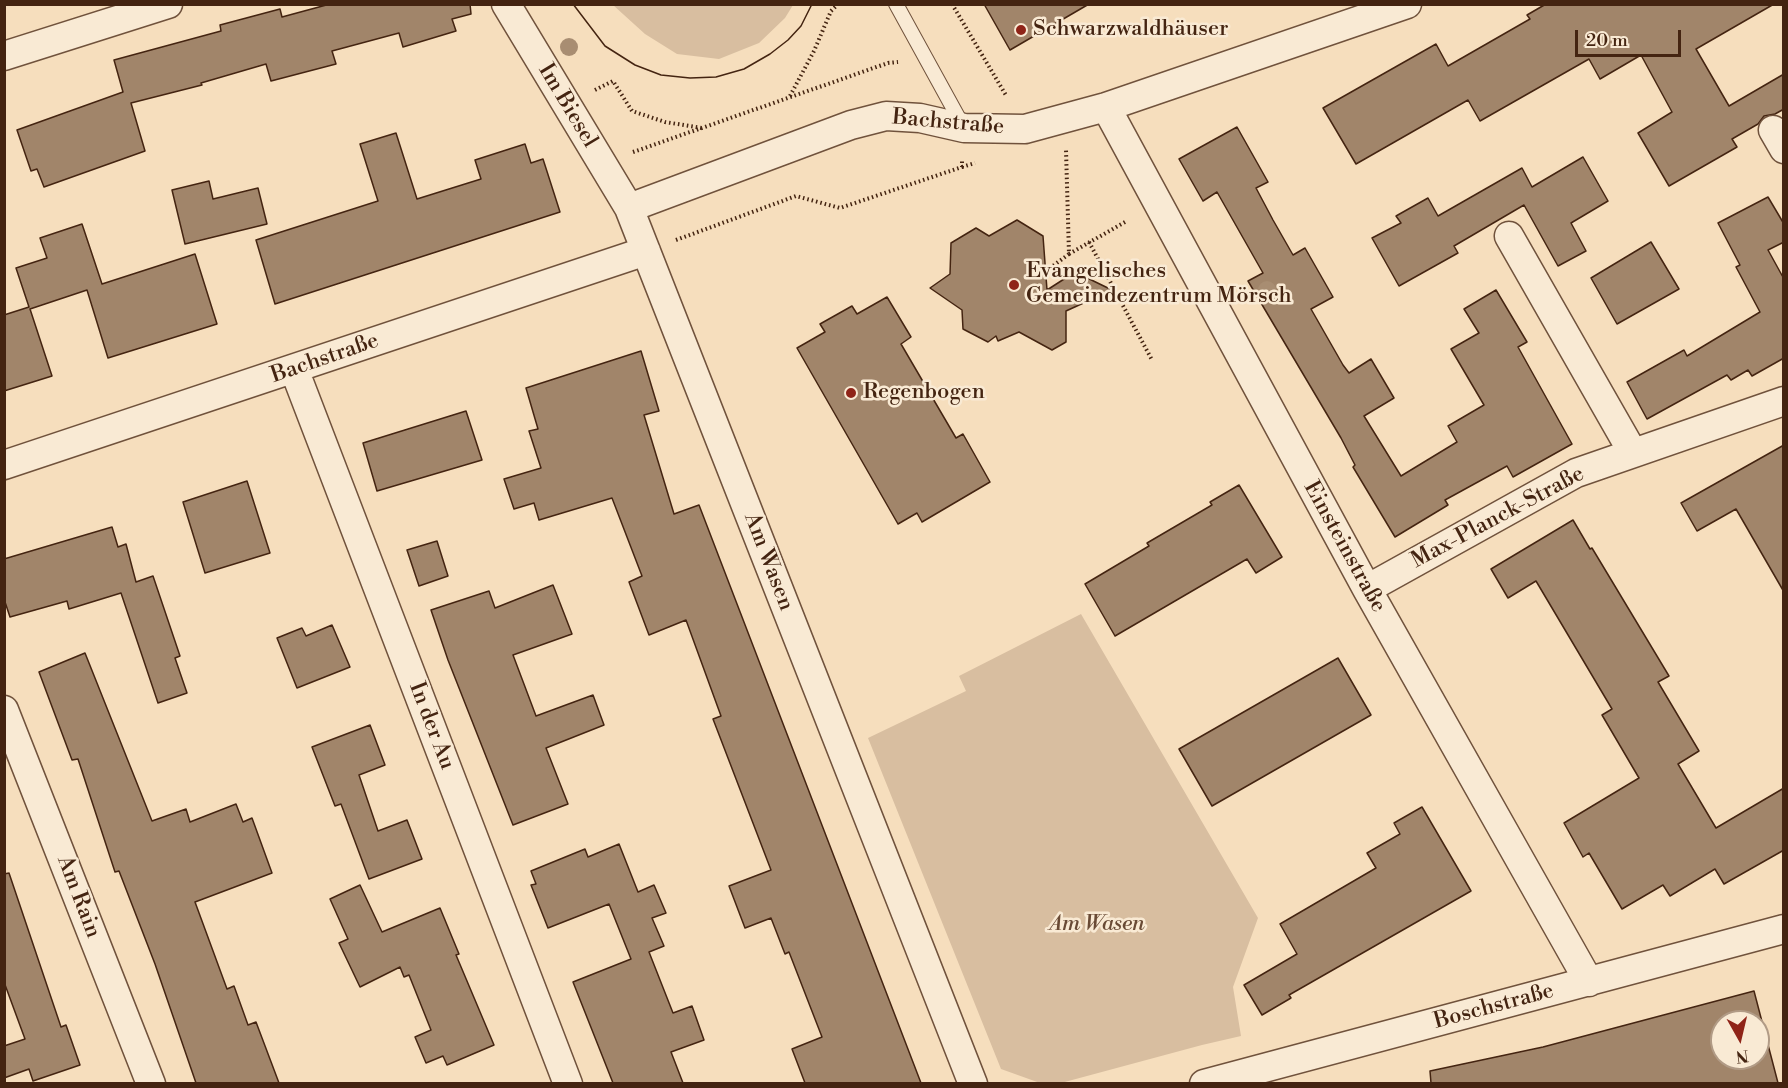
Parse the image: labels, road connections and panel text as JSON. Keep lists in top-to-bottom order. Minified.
{"streets":{"street":["Im Biesel","Bachstraße","Max-Planck-Straße","Einsteinstraße","Am Wasen","In der Au","Am Rain","Boschstraße"]},"crossings":[["Im Biesel","Bachstraße"],["Im Biesel","Am Wasen"],["Bachstraße","Einsteinstraße"],["Bachstraße","Am Wasen"],["Bachstraße","In der Au"],["Max-Planck-Straße","Einsteinstraße"],["Einsteinstraße","Boschstraße"]],"parks":["Am Wasen"],"places":["Schwarzwaldhäuser","Evangelisches Gemeindezentrum Mörsch","Regenbogen"],"scale_bar":"20 m","north":"bottom"}
